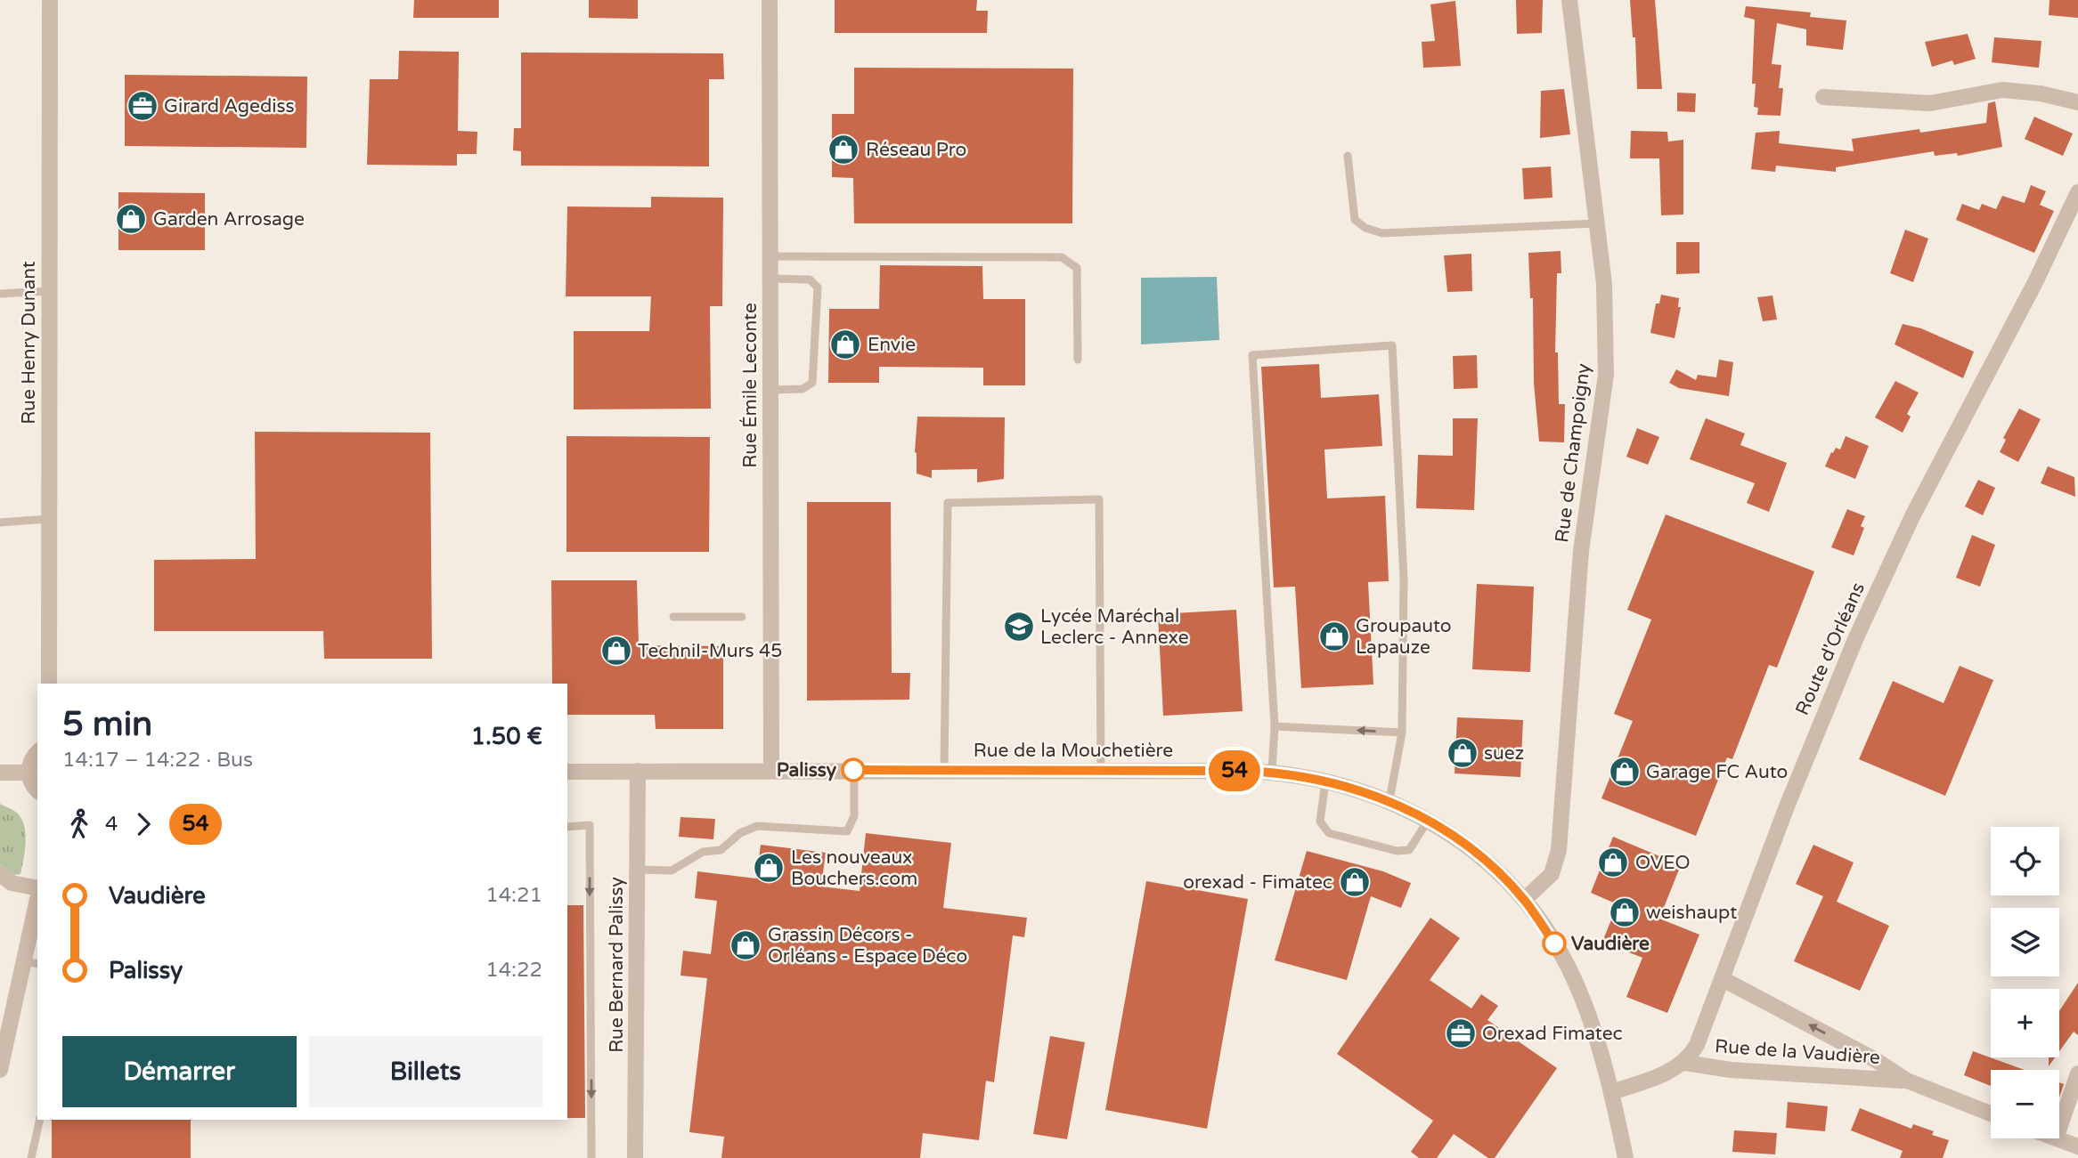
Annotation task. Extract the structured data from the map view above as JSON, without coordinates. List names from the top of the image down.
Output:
{
  "streets": {
    "street": [
      "Rue Henry Dunant",
      "Rue Émile Leconte",
      "Rue de Champoigny",
      "Route d'Orléans",
      "Rue de la Mouchetière",
      "Rue Bernard Palissy",
      "Rue de la Vaudière"
    ]
  },
  "crossings": [
    ["Rue Émile Leconte", "Rue de la Mouchetière"],
    ["Rue de Champoigny", "Rue de la Mouchetière"],
    ["Route d'Orléans", "Rue de la Vaudière"],
    ["Rue de la Mouchetière", "Rue Bernard Palissy"]
  ],
  "places": {
    "office": ["Girard Agediss", "Orexad Fimatec"],
    "shop": [
      "Réseau Pro",
      "Garden Arrosage",
      "Envie",
      "Groupauto Lapauze",
      "TechniI-Murs 45",
      "suez",
      "Garage FC Auto",
      "OVEO",
      "Les nouveaux Bouchers.com",
      "orexad - Fimatec",
      "weishaupt",
      "Grassin Décors - Orléans - Espace Déco"
    ],
    "school or university": ["Lycée Maréchal Leclerc - Annexe"],
    "other": ["Palissy", "Vaudière"]
  },
  "lines": ["bus line 54"],
  "page": {
    "on_map": "54",
    "heading": ["5 min", "14:17 – 14:22 · Bus", "1.50 €"],
    "legs": ["4", "54"],
    "map_buttons": ["+", "−"],
    "list": [
      {
        "name": "Vaudière",
        "value": "14:21"
      },
      {
        "name": "Palissy",
        "value": "14:22"
      }
    ],
    "buttons": ["Démarrer", "Billets"]
  }
}
